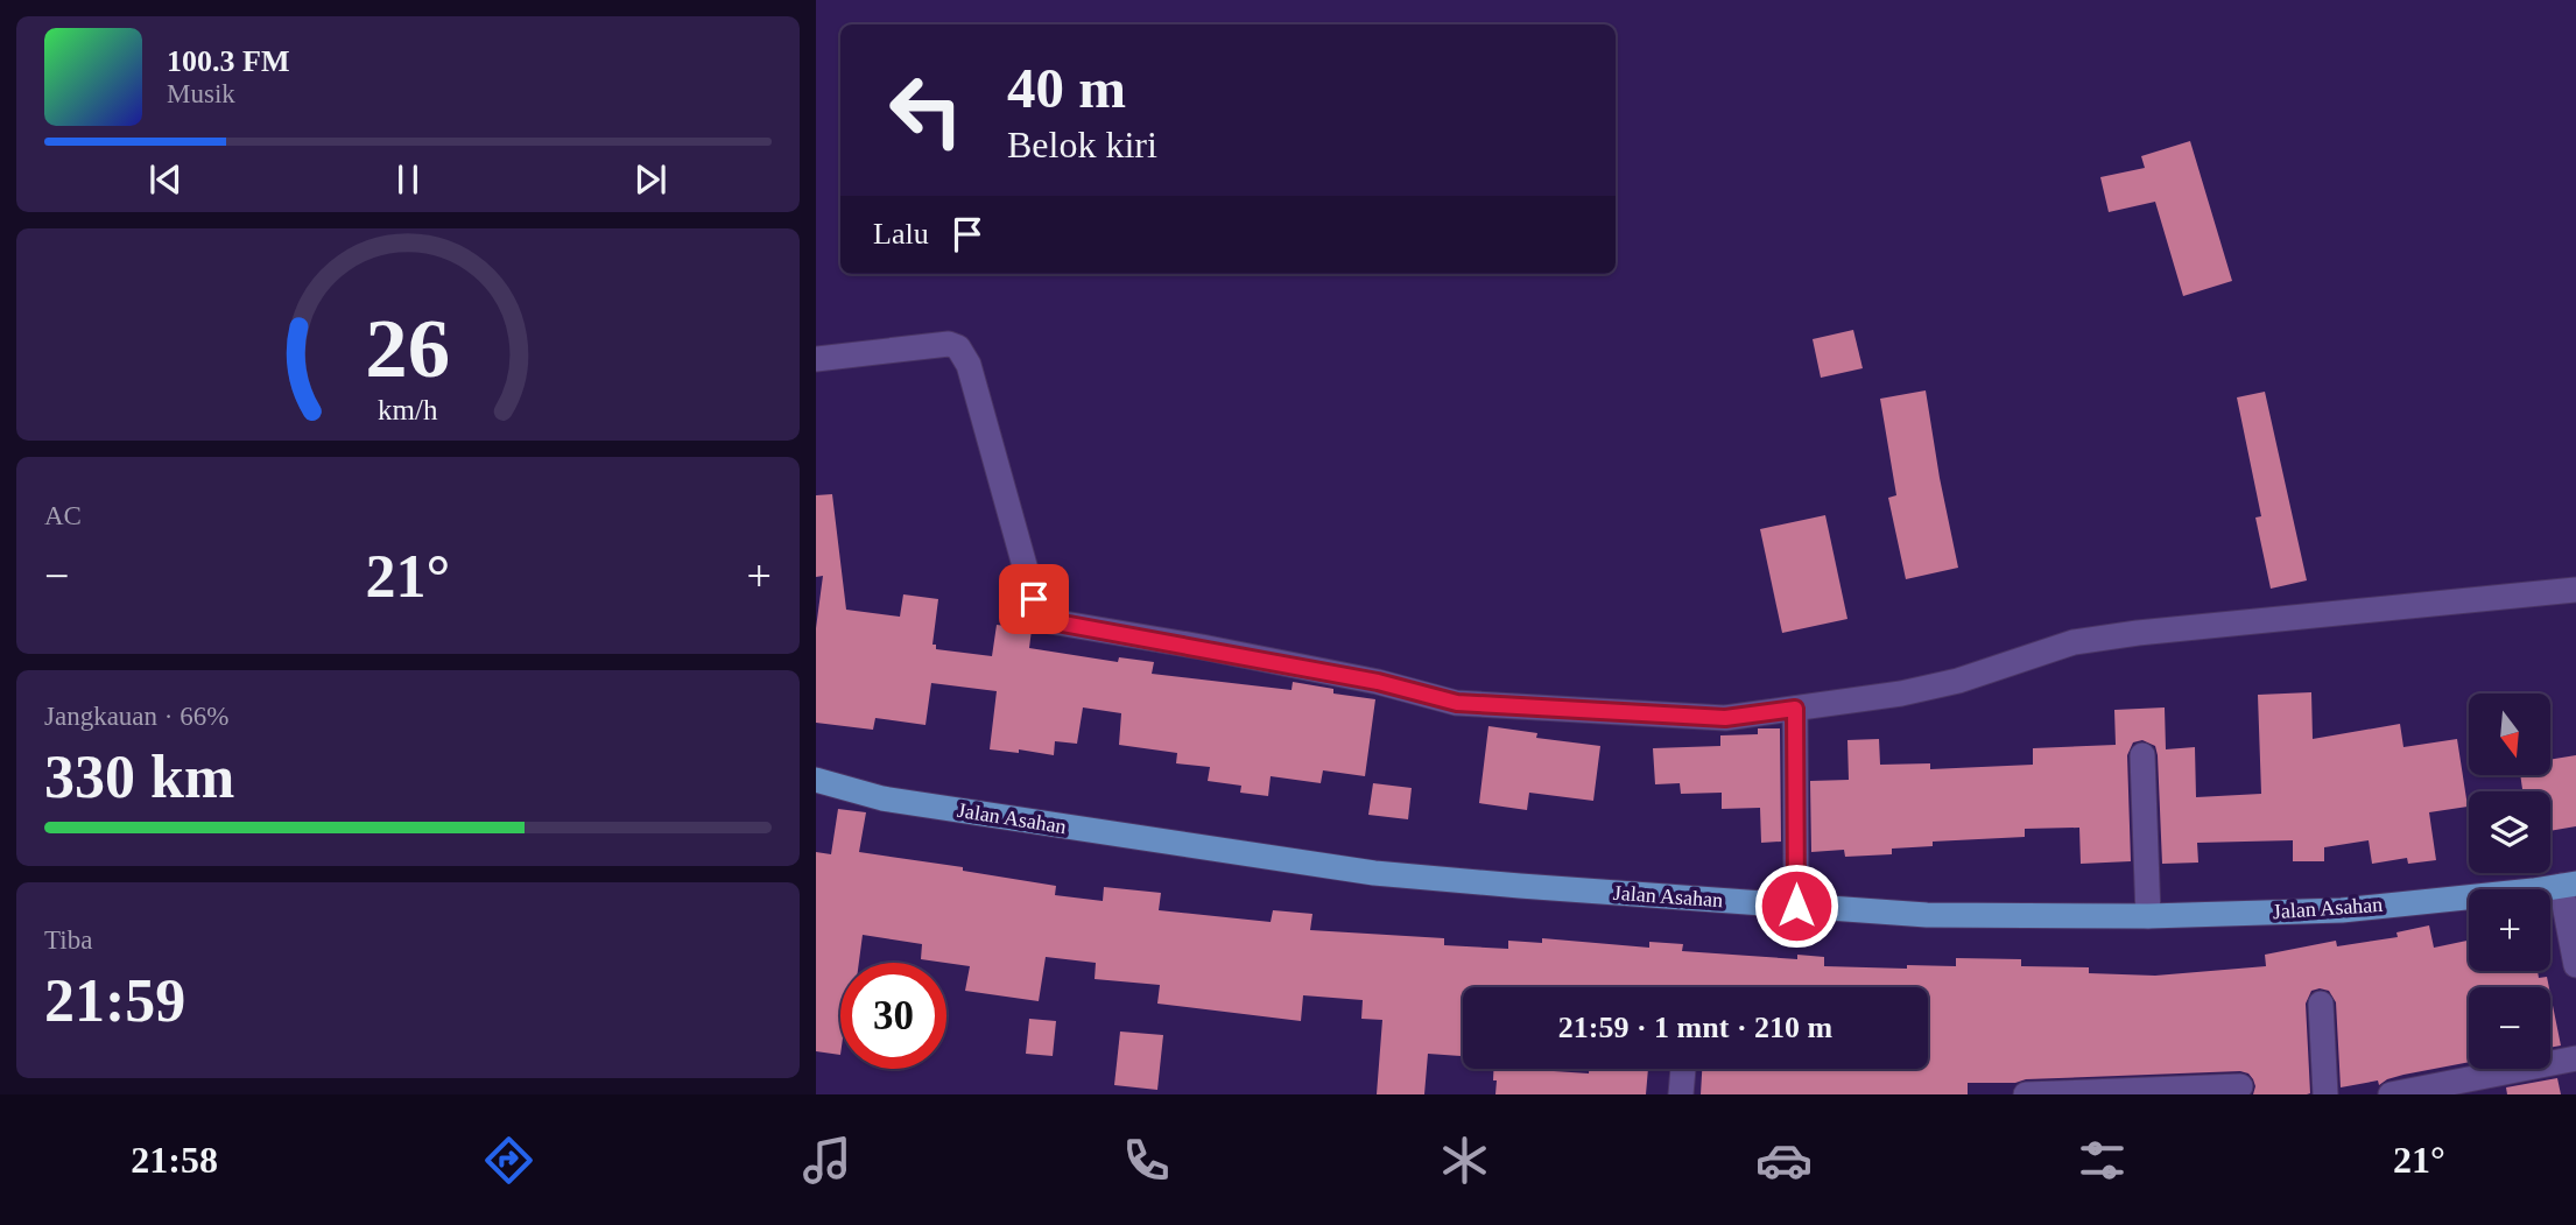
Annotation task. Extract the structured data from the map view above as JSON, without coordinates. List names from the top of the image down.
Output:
{
  "streets": {
    "main road": ["Jalan Asahan"]
  },
  "north": "bottom",
  "page": {
    "turn": ["40 m", "Belok kiri"],
    "song": ["100.3 FM", "Musik"],
    "then": "Lalu",
    "tile": [
      "AC",
      ["Jangkauan · 66%", "330 km"],
      ["Tiba", "21:59"]
    ],
    "heat": ["−", "21°", "+"],
    "map_buttons": ["+", "−"],
    "limit": "30",
    "trip": "21:59 · 1 mnt · 210 m",
    "tabs": ["21:58", "21°"],
    "gauge": ["26", "km/h"]
  }
}
